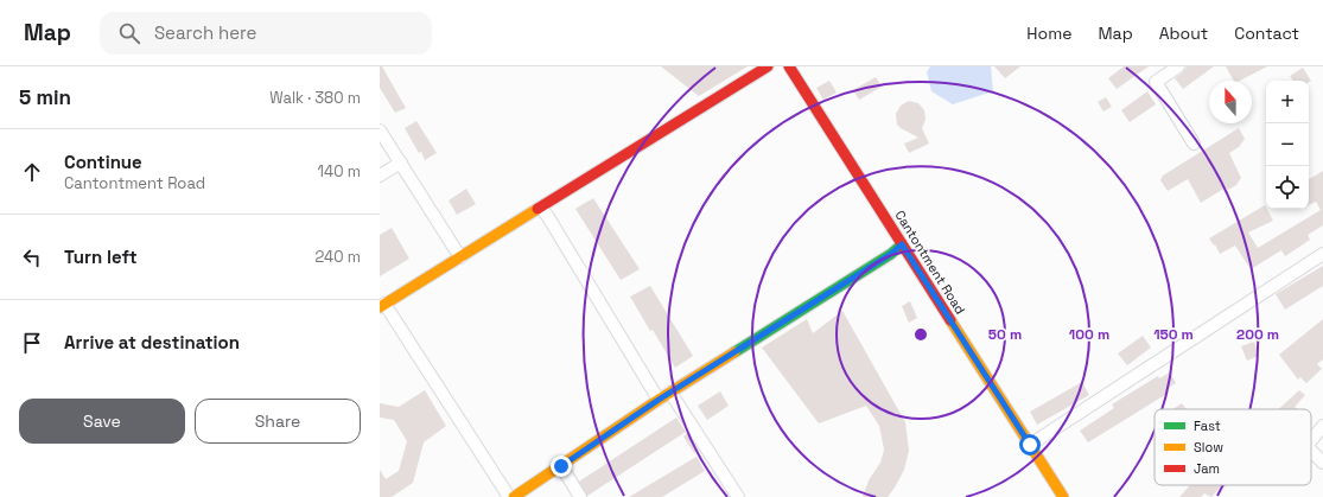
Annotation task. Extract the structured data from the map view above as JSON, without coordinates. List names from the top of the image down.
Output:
{
  "streets": {
    "street": ["Cantontment Road"]
  },
  "legend": ["Fast", "Slow", "Jam"],
  "north": "top",
  "page": {
    "header": "Map",
    "search": "Search here",
    "nav": [
      "Home",
      "Map",
      "About",
      "Contact"
    ],
    "heading": ["5 min", "Walk · 380 m"],
    "map_buttons": ["+", "−"],
    "list": [
      ["Continue", "Cantontment Road", "140 m"],
      ["Turn left", "240 m"],
      "Arrive at destination"
    ],
    "buttons": ["Save", "Share"]
  },
  "rings": [
    "50 m",
    "100 m",
    "150 m",
    "200 m"
  ]
}
